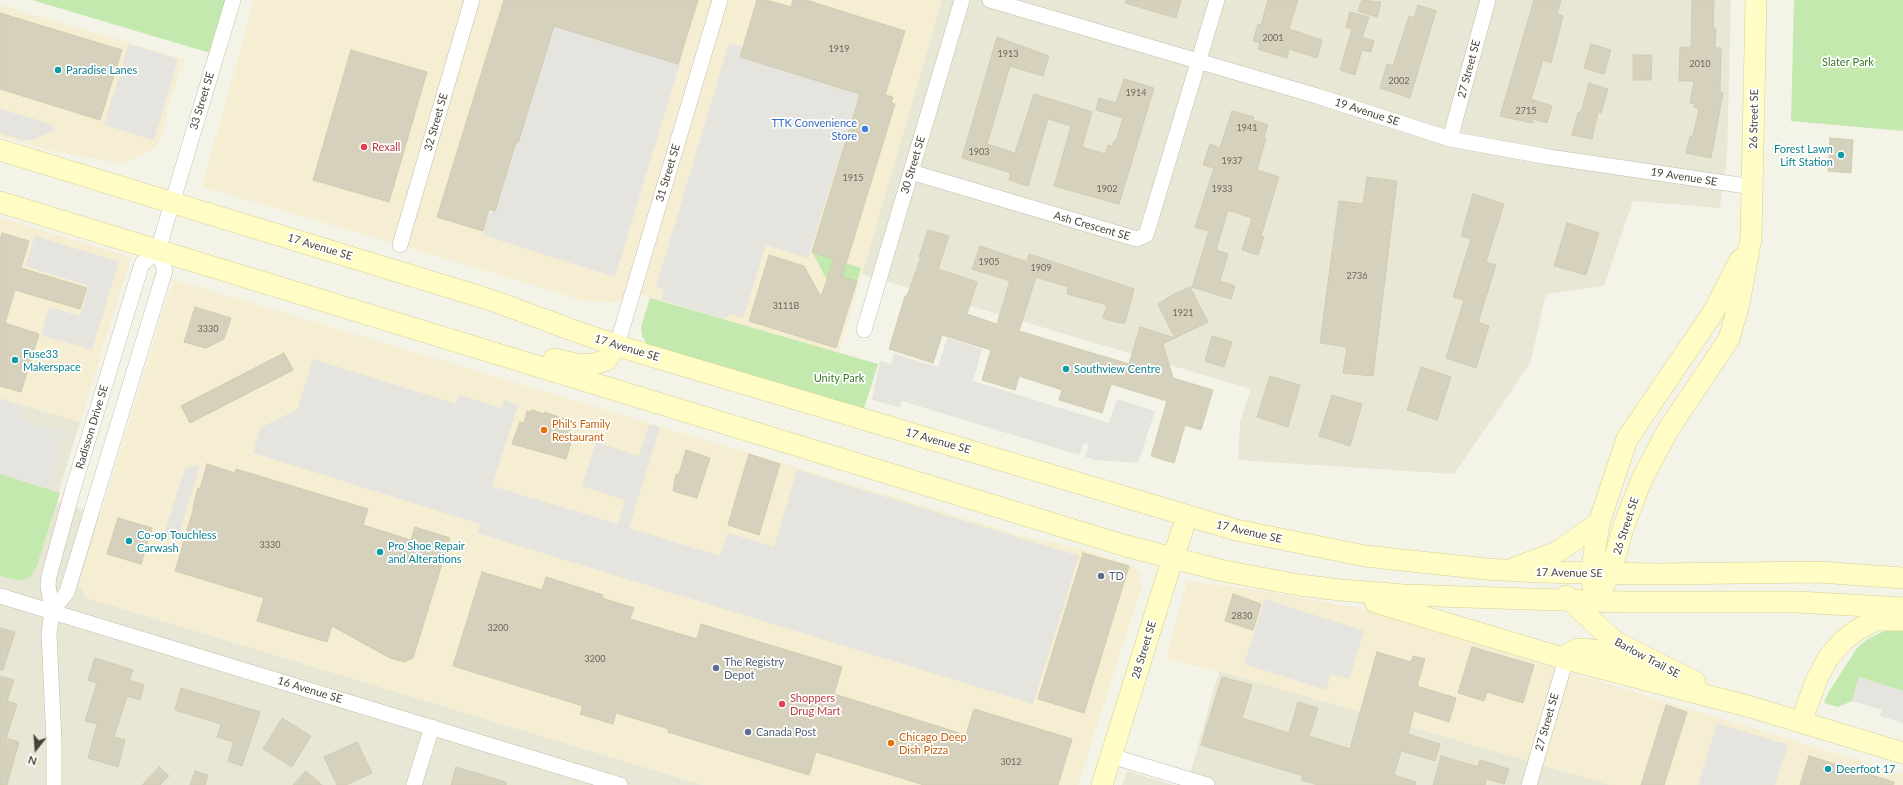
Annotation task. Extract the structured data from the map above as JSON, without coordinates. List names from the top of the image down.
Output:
{
  "streets": {
    "main road": [
      "26 Street SE",
      "17 Avenue SE",
      "28 Street SE",
      "Barlow Trail SE"
    ],
    "street": [
      "27 Street SE",
      "33 Street SE",
      "19 Avenue SE",
      "32 Street SE",
      "30 Street SE",
      "31 Street SE",
      "Ash Crescent SE",
      "Radisson Drive SE",
      "16 Avenue SE"
    ]
  },
  "crossings": [
    ["27 Street SE", "19 Avenue SE"],
    ["27 Street SE", "Barlow Trail SE"],
    ["33 Street SE", "17 Avenue SE"],
    ["19 Avenue SE", "26 Street SE"],
    ["19 Avenue SE", "Ash Crescent SE"],
    ["26 Street SE", "17 Avenue SE"],
    ["30 Street SE", "Ash Crescent SE"],
    ["31 Street SE", "17 Avenue SE"],
    ["17 Avenue SE", "28 Street SE"],
    ["17 Avenue SE", "Barlow Trail SE"],
    ["Radisson Drive SE", "16 Avenue SE"]
  ],
  "parks": ["Slater Park", "Unity Park"],
  "places": [
    "Paradise Lanes",
    "TTK Convenience Store",
    "Rexall",
    "Forest Lawn Lift Station",
    "Fuse33 Makerspace",
    "Southview Centre",
    "Phil's Family Restaurant",
    "Co-op Touchless Carwash",
    "Pro Shoe Repair and Alterations",
    "TD",
    "The Registry Depot",
    "Shoppers Drug Mart",
    "Canada Post",
    "Chicago Deep Dish Pizza",
    "Deerfoot 17"
  ],
  "house_numbers": [
    "2001",
    "1919",
    "1913",
    "2010",
    "2002",
    "1914",
    "2715",
    "1941",
    "1903",
    "1937",
    "1915",
    "1902",
    "1933",
    "1905",
    "1909",
    "2736",
    "3111B",
    "1921",
    "3330",
    "3330",
    "2830",
    "3200",
    "3200",
    "3012"
  ],
  "north": "bottom"
}
